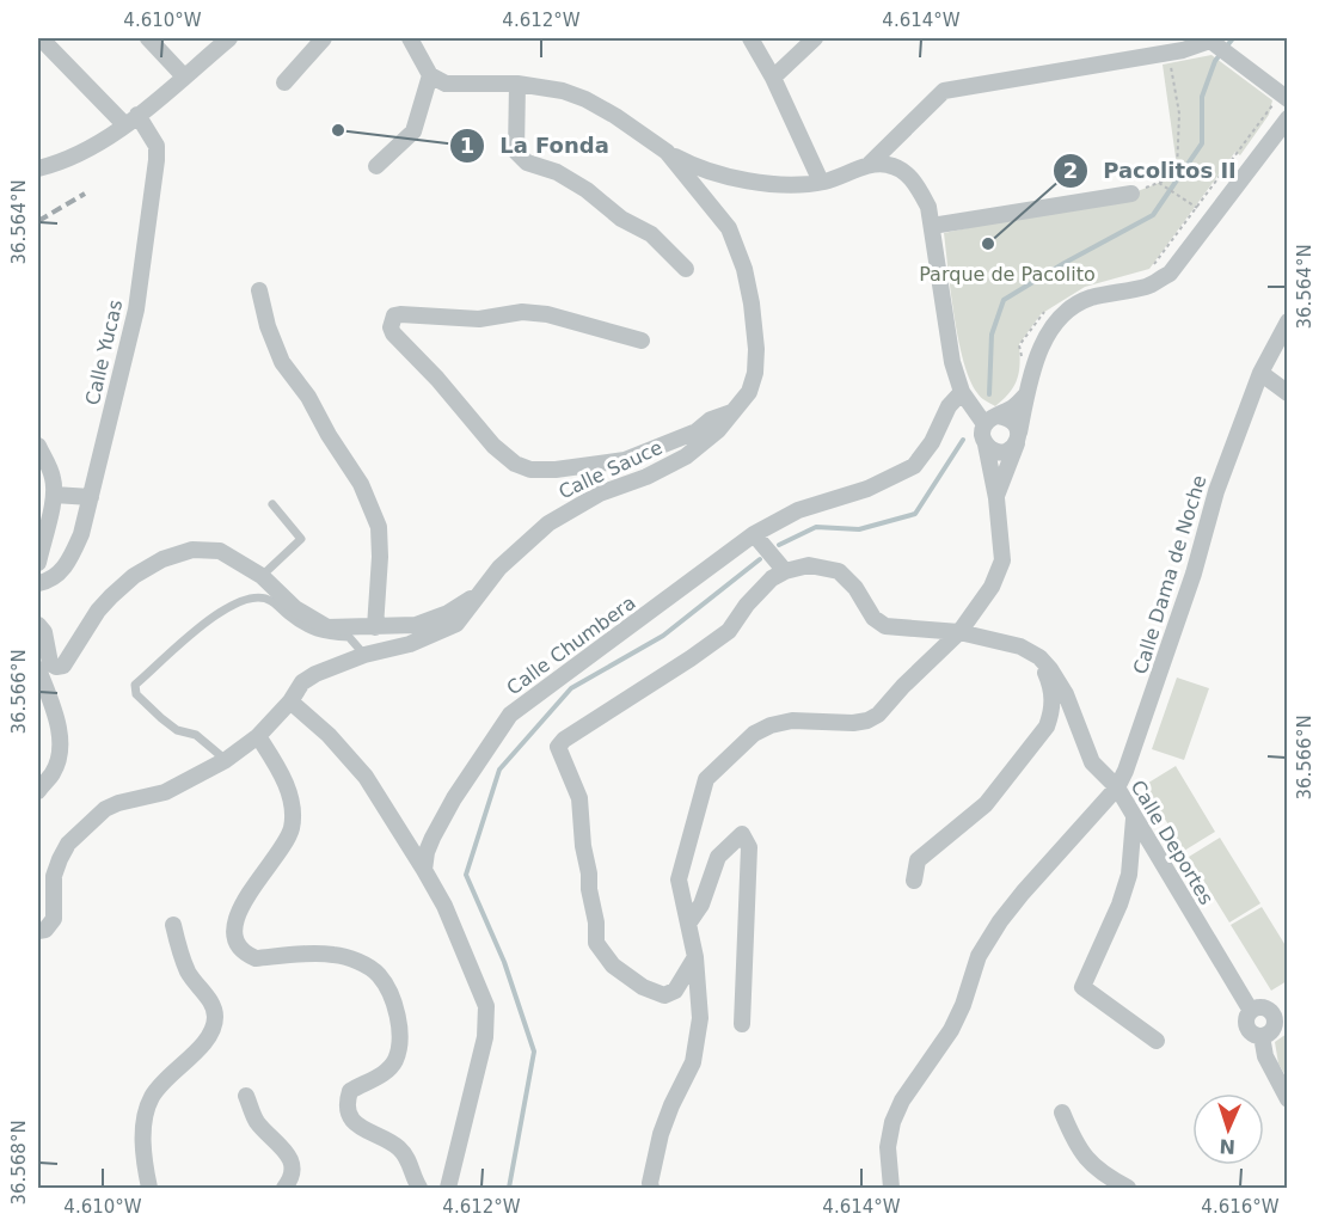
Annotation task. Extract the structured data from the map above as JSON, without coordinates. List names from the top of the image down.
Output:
{
  "streets": {
    "street": [
      "Calle Yucas",
      "Calle Sauce",
      "Calle Dama de Noche",
      "Calle Chumbera",
      "Calle Deportes"
    ]
  },
  "crossings": [
    ["Calle Dama de Noche", "Calle Deportes"]
  ],
  "parks": ["Parque de Pacolito"],
  "places": ["La Fonda", "Pacolitos II"],
  "north": "bottom",
  "coordinates": [
    "4.610°W",
    "4.612°W",
    "4.614°W",
    "36.564°N",
    "36.566°N",
    "36.568°N",
    "4.616°W"
  ]
}
